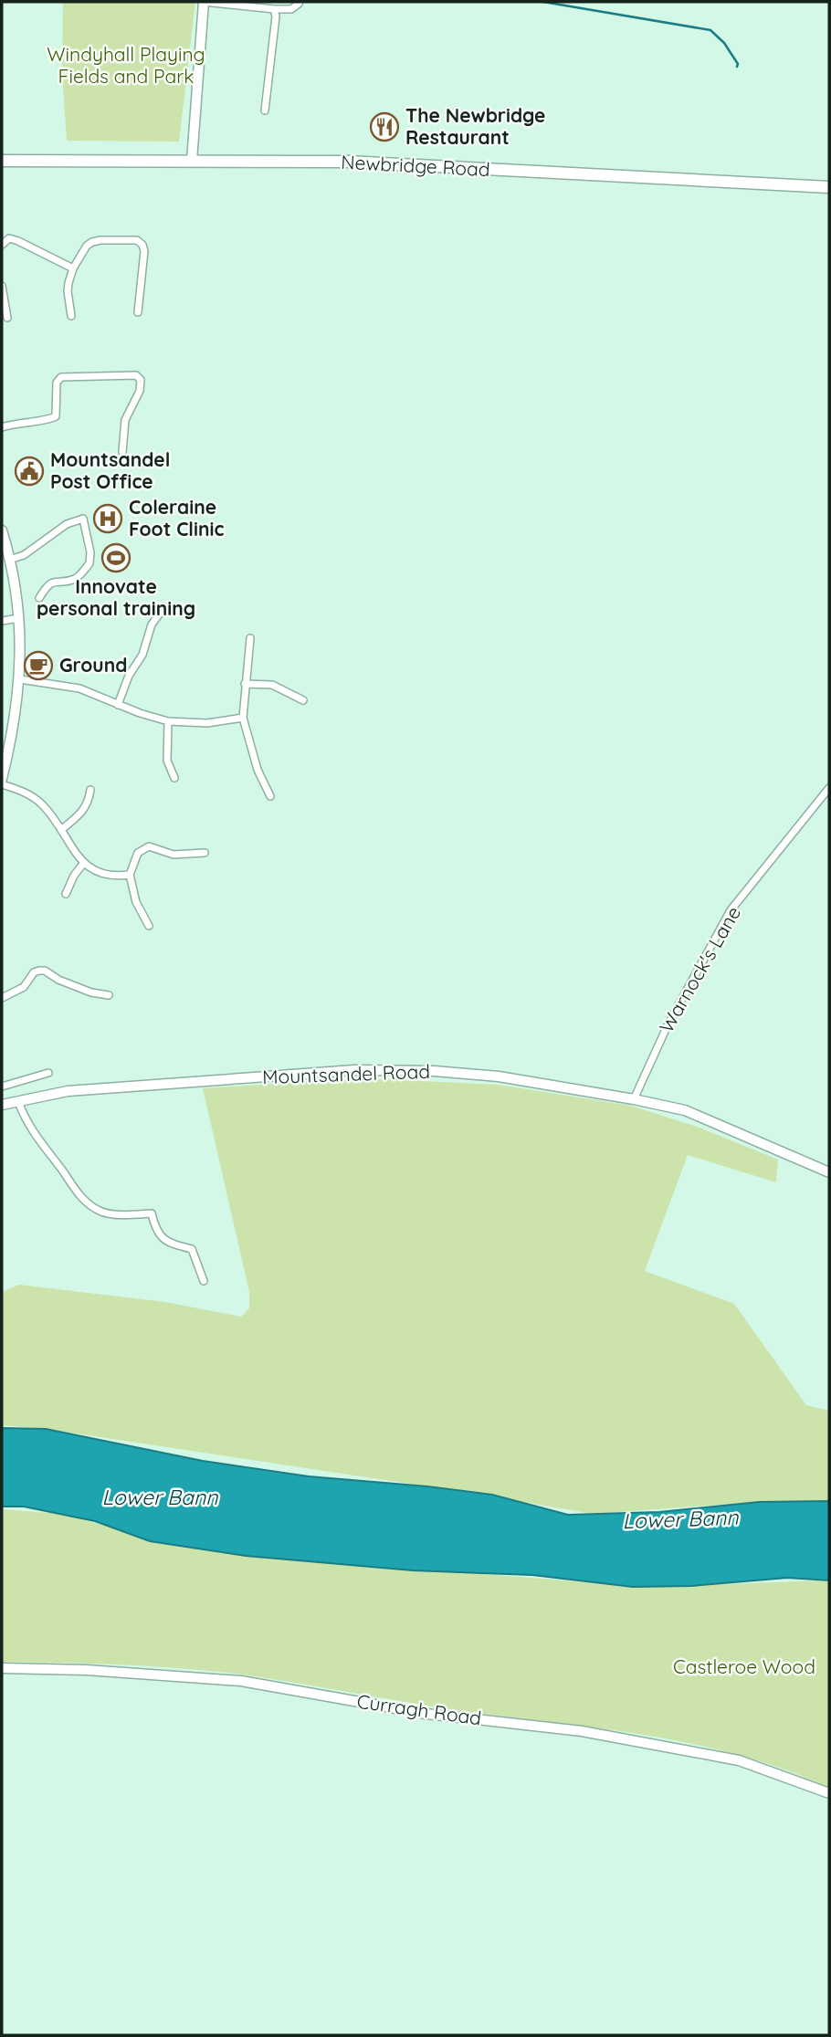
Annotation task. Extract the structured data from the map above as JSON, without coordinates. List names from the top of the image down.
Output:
{
  "streets": {
    "highway": ["Newbridge Road"],
    "street": ["Warnock's Lane", "Mountsandel Road", "Curragh Road"]
  },
  "crossings": [
    ["Warnock's Lane", "Mountsandel Road"]
  ],
  "water": ["Lower Bann"],
  "parks": ["Windyhall Playing Fields and Park", "Castleroe Wood"],
  "places": {
    "restaurant": ["The Newbridge Restaurant"],
    "public building": ["Mountsandel Post Office"],
    "hospital": ["Coleraine Foot Clinic"],
    "sports": ["Innovate personal training"],
    "cafe": ["Ground"]
  }
}
